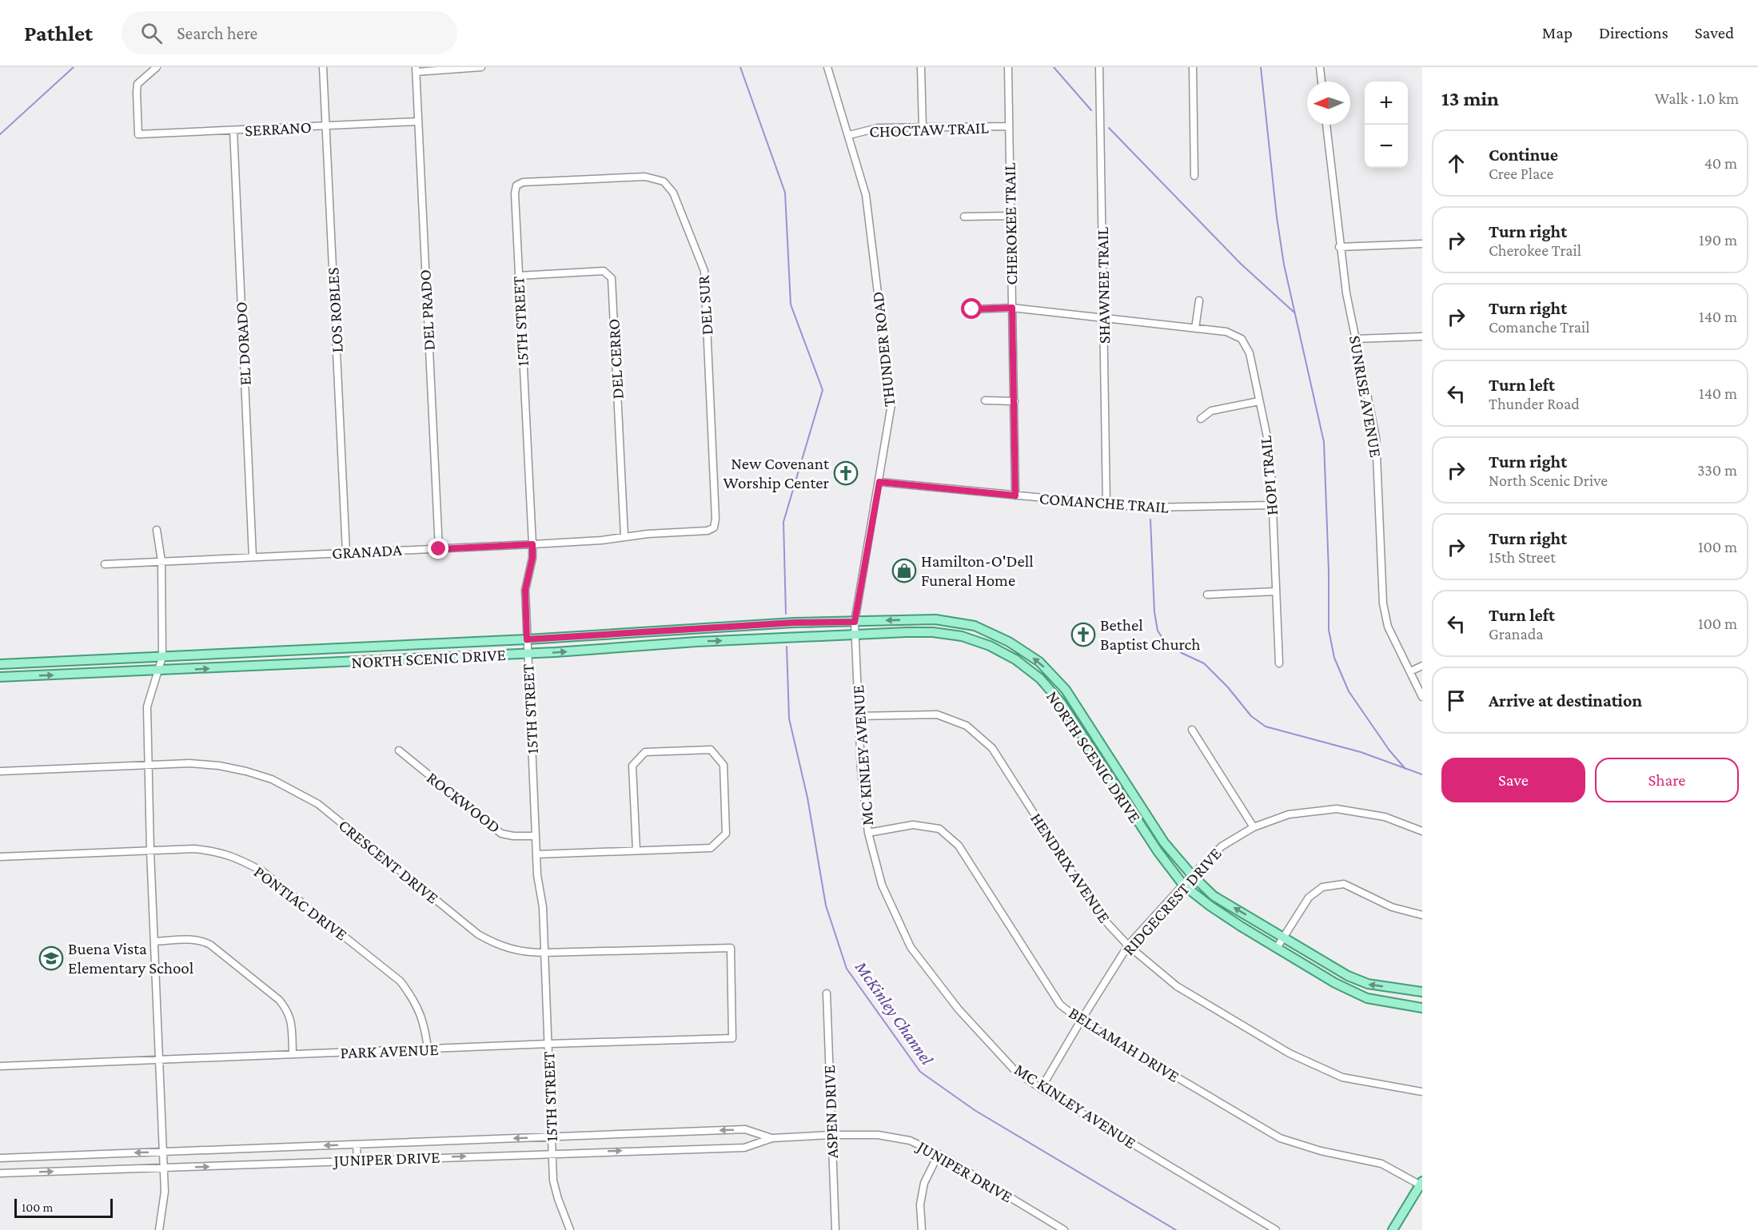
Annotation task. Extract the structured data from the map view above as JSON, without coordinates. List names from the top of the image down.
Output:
{
  "streets": {
    "main road": ["NORTH SCENIC DRIVE"],
    "street": [
      "SERRANO",
      "CHOCTAW TRAIL",
      "CHEROKEE TRAIL",
      "SHAWNEE TRAIL",
      "DEL SUR",
      "LOS ROBLES",
      "DEL PRADO",
      "15TH STREET",
      "EL DORADO",
      "THUNDER ROAD",
      "DEL CERRO",
      "SUNRISE AVENUE",
      "HOPI TRAIL",
      "COMANCHE TRAIL",
      "GRANADA",
      "MC KINLEY AVENUE",
      "ROCKWOOD",
      "CRESCENT DRIVE",
      "HENDRIX AVENUE",
      "RIDGECREST DRIVE",
      "PONTIAC DRIVE",
      "BELLAMAH DRIVE",
      "PARK AVENUE",
      "ASPEN DRIVE",
      "JUNIPER DRIVE"
    ]
  },
  "crossings": [
    ["SERRANO", "LOS ROBLES"],
    ["SERRANO", "DEL PRADO"],
    ["SERRANO", "EL DORADO"],
    ["CHOCTAW TRAIL", "CHEROKEE TRAIL"],
    ["CHOCTAW TRAIL", "THUNDER ROAD"],
    ["CHEROKEE TRAIL", "HOPI TRAIL"],
    ["CHEROKEE TRAIL", "COMANCHE TRAIL"],
    ["SHAWNEE TRAIL", "HOPI TRAIL"],
    ["SHAWNEE TRAIL", "COMANCHE TRAIL"],
    ["DEL SUR", "15TH STREET"],
    ["DEL SUR", "GRANADA"],
    ["LOS ROBLES", "GRANADA"],
    ["DEL PRADO", "GRANADA"],
    ["15TH STREET", "DEL CERRO"],
    ["15TH STREET", "GRANADA"],
    ["15TH STREET", "NORTH SCENIC DRIVE"],
    ["15TH STREET", "ROCKWOOD"],
    ["15TH STREET", "CRESCENT DRIVE"],
    ["15TH STREET", "PARK AVENUE"],
    ["15TH STREET", "JUNIPER DRIVE"],
    ["EL DORADO", "GRANADA"],
    ["THUNDER ROAD", "COMANCHE TRAIL"],
    ["THUNDER ROAD", "NORTH SCENIC DRIVE"],
    ["THUNDER ROAD", "MC KINLEY AVENUE"],
    ["DEL CERRO", "GRANADA"],
    ["HOPI TRAIL", "COMANCHE TRAIL"],
    ["NORTH SCENIC DRIVE", "MC KINLEY AVENUE"],
    ["NORTH SCENIC DRIVE", "RIDGECREST DRIVE"],
    ["MC KINLEY AVENUE", "HENDRIX AVENUE"],
    ["MC KINLEY AVENUE", "RIDGECREST DRIVE"],
    ["MC KINLEY AVENUE", "BELLAMAH DRIVE"],
    ["CRESCENT DRIVE", "PARK AVENUE"],
    ["HENDRIX AVENUE", "RIDGECREST DRIVE"],
    ["RIDGECREST DRIVE", "BELLAMAH DRIVE"],
    ["PONTIAC DRIVE", "PARK AVENUE"],
    ["ASPEN DRIVE", "JUNIPER DRIVE"]
  ],
  "water": ["McKinley Channel"],
  "places": {
    "church": ["New Covenant Worship Center", "Bethel Baptist Church"],
    "shop": ["Hamilton-O'Dell Funeral Home"],
    "school or university": ["Buena Vista Elementary School"]
  },
  "scale_bar": "100 m",
  "north": "left",
  "page": {
    "header": "Pathlet",
    "search": "Search here",
    "nav": ["Map", "Directions", "Saved"],
    "heading": ["13 min", "Walk · 1.0 km"],
    "map_buttons": ["+", "−"],
    "list": [
      ["Continue", "Cree Place", "40 m"],
      ["Turn right", "Cherokee Trail", "190 m"],
      ["Turn right", "Comanche Trail", "140 m"],
      ["Turn left", "Thunder Road", "140 m"],
      ["Turn right", "North Scenic Drive", "330 m"],
      ["Turn right", "15th Street", "100 m"],
      ["Turn left", "Granada", "100 m"],
      "Arrive at destination"
    ],
    "buttons": ["Save", "Share"],
    "scale": "100 m"
  }
}
